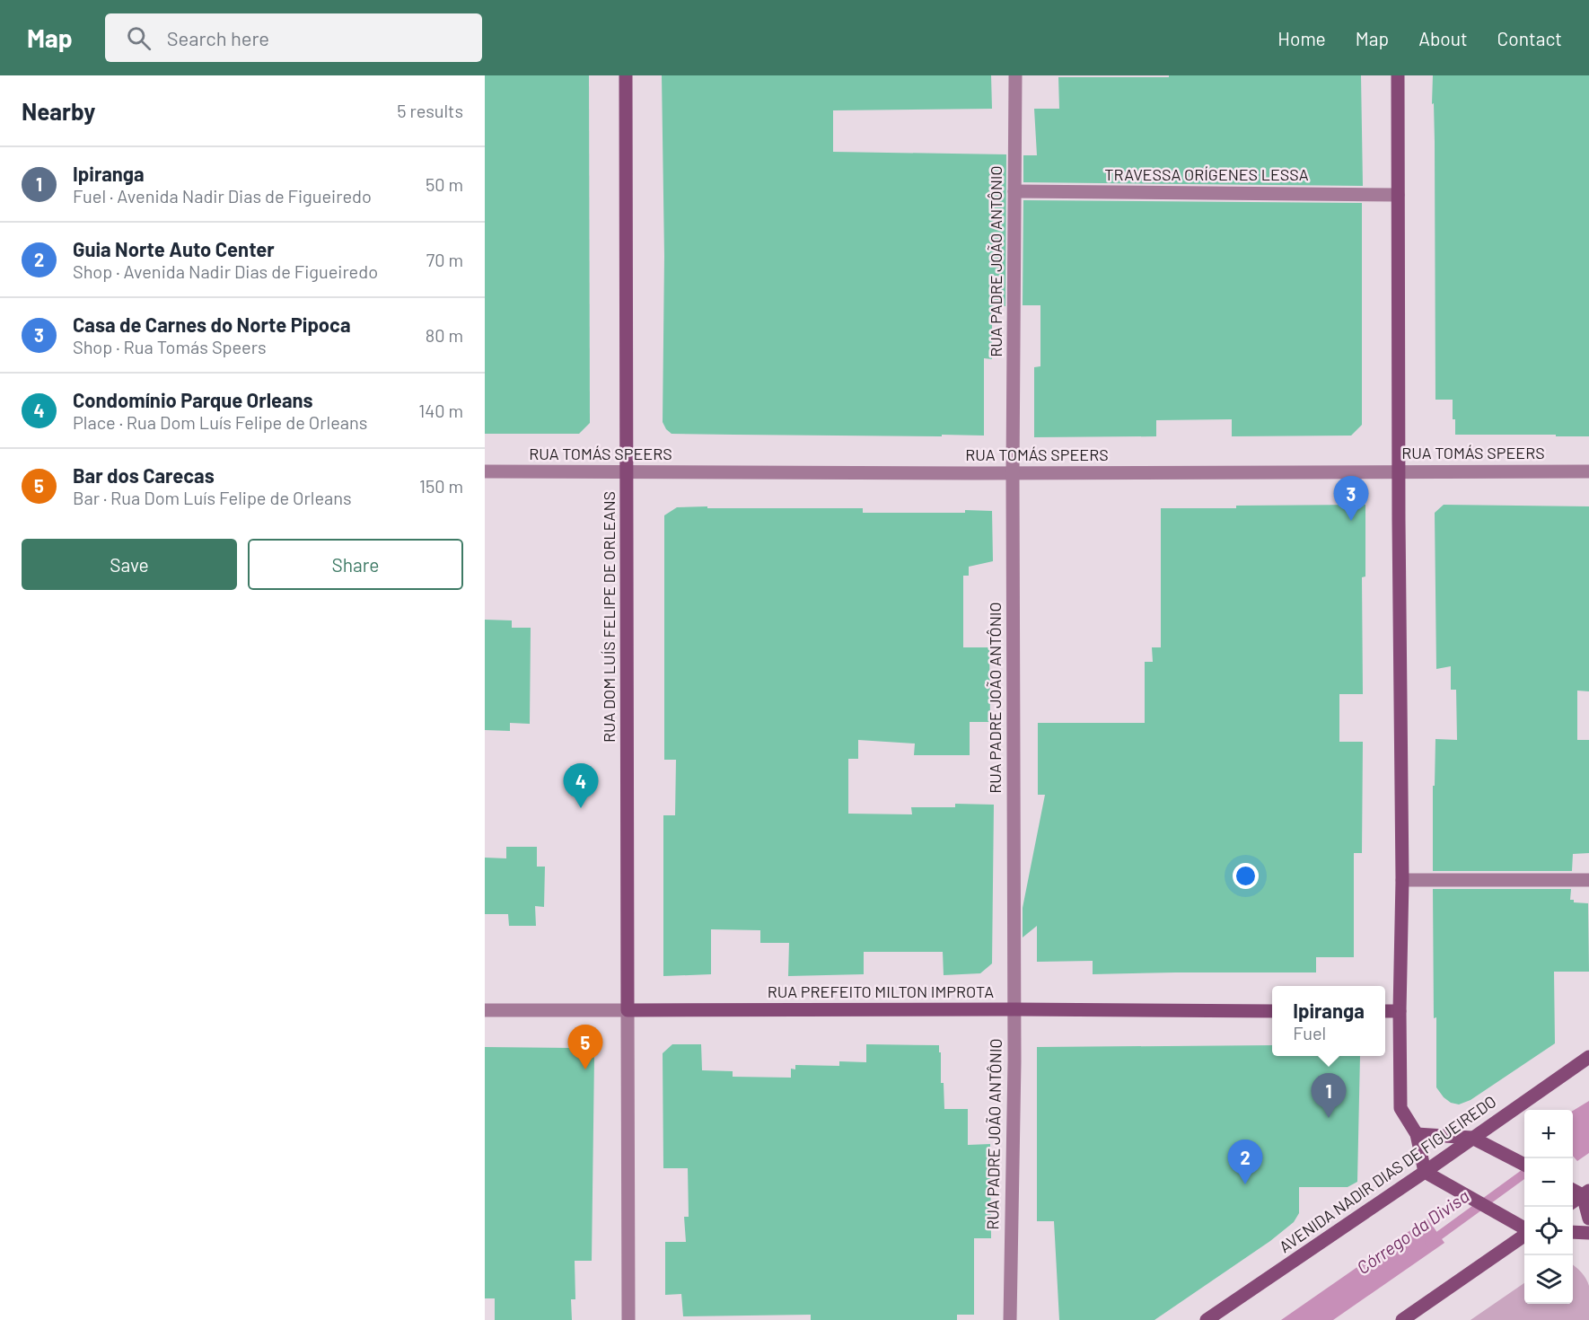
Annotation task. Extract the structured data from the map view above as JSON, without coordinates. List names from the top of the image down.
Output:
{
  "streets": {
    "street": [
      "TRAVESSA ORÍGENES LESSA",
      "RUA PADRE JOÃO ANTÔNIO",
      "RUA TOMÁS SPEERS",
      "RUA DOM LUÍS FELIPE DE ORLEANS",
      "RUA PREFEITO MILTON IMPROTA",
      "AVENIDA NADIR DIAS DE FIGUEIREDO"
    ]
  },
  "crossings": [
    ["TRAVESSA ORÍGENES LESSA", "RUA PADRE JOÃO ANTÔNIO"],
    ["RUA PADRE JOÃO ANTÔNIO", "RUA TOMÁS SPEERS"],
    ["RUA PADRE JOÃO ANTÔNIO", "RUA PREFEITO MILTON IMPROTA"],
    ["RUA TOMÁS SPEERS", "RUA DOM LUÍS FELIPE DE ORLEANS"],
    ["RUA DOM LUÍS FELIPE DE ORLEANS", "RUA PREFEITO MILTON IMPROTA"]
  ],
  "water": ["Córrego da Divisa"],
  "page": {
    "header": "Map",
    "search": "Search here",
    "nav": [
      "Home",
      "Map",
      "About",
      "Contact"
    ],
    "heading": ["Nearby", "5 results"],
    "list": [
      {
        "mark": "1",
        "name": "Ipiranga",
        "note": "Fuel · Avenida Nadir Dias de Figueiredo",
        "value": "50 m"
      },
      {
        "mark": "2",
        "name": "Guia Norte Auto Center",
        "note": "Shop · Avenida Nadir Dias de Figueiredo",
        "value": "70 m"
      },
      {
        "mark": "3",
        "name": "Casa de Carnes do Norte Pipoca",
        "note": "Shop · Rua Tomás Speers",
        "value": "80 m"
      },
      {
        "mark": "4",
        "name": "Condomínio Parque Orleans",
        "note": "Place · Rua Dom Luís Felipe de Orleans",
        "value": "140 m"
      },
      {
        "mark": "5",
        "name": "Bar dos Carecas",
        "note": "Bar · Rua Dom Luís Felipe de Orleans",
        "value": "150 m"
      }
    ],
    "pins": [
      "3",
      "4",
      "5",
      "1",
      "2"
    ],
    "buttons": ["Save", "Share"],
    "popup": ["Ipiranga", "Fuel"],
    "map_buttons": ["+", "−"]
  }
}
